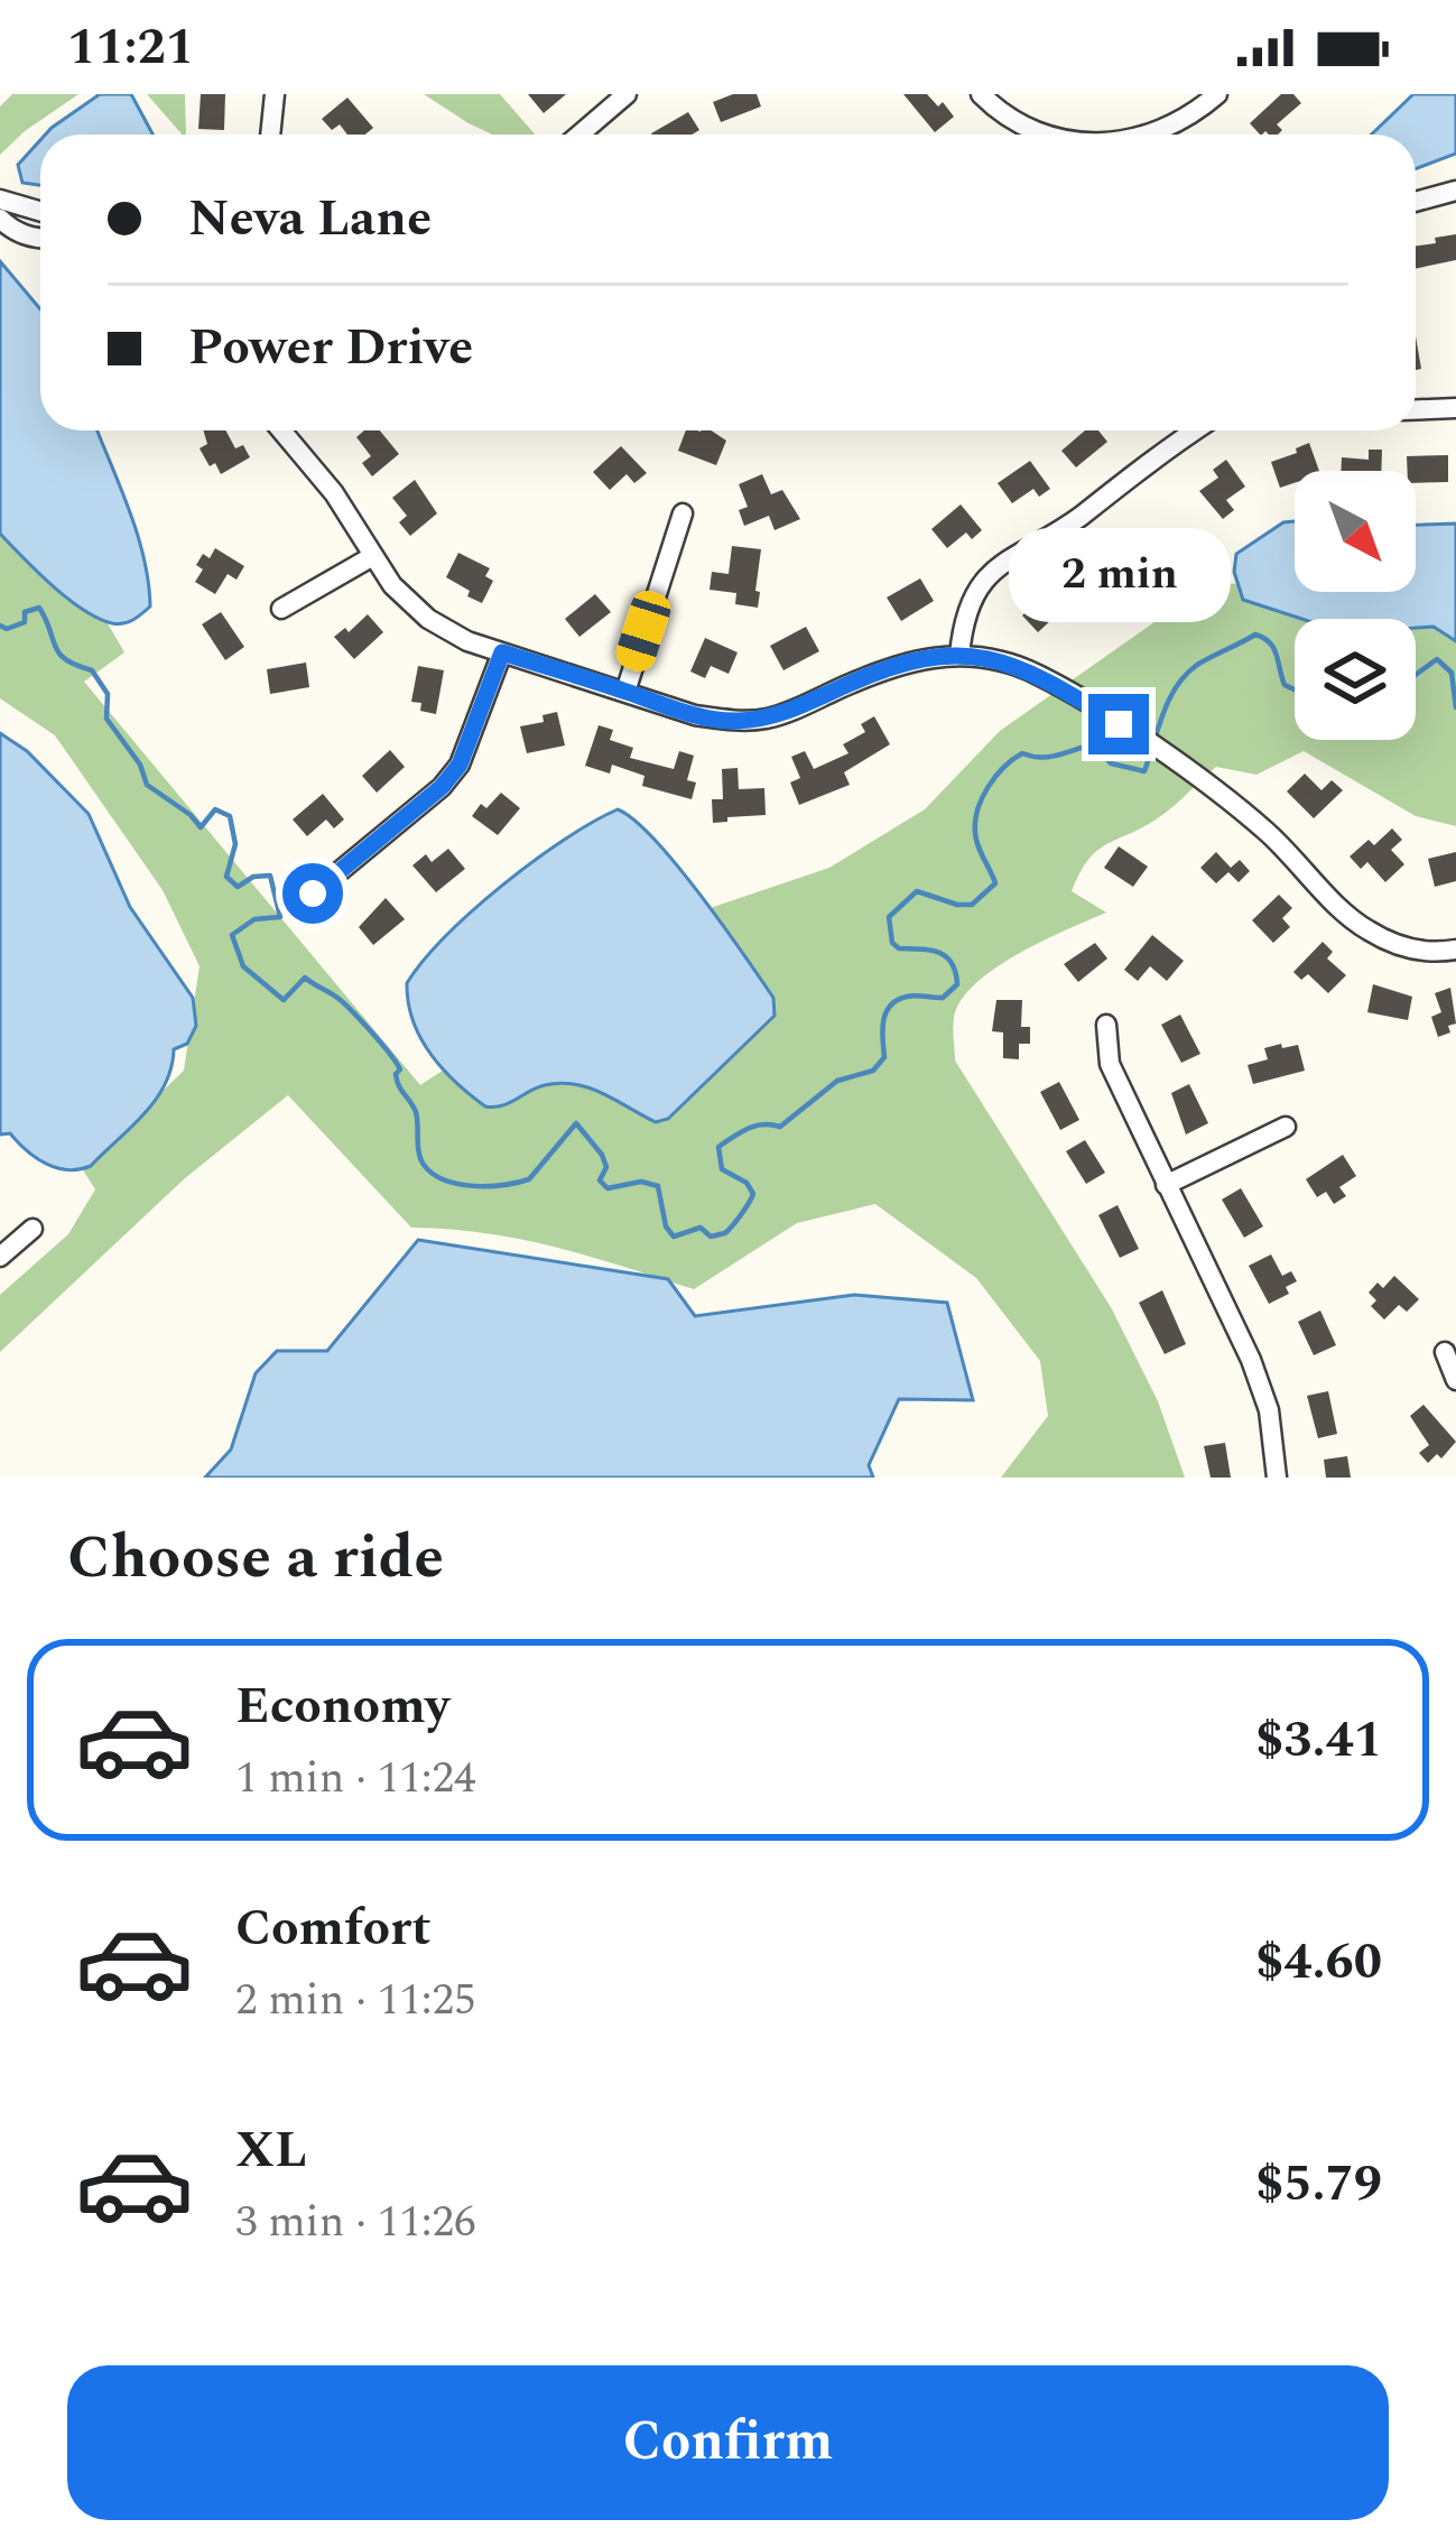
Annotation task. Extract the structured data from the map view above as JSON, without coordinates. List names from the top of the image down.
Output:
{
  "north": "bottom right",
  "page": {
    "status": "11:21",
    "banner": ["Neva Lane", "Power Drive"],
    "bubble": "2 min",
    "heading": "Choose a ride",
    "list": [
      {
        "name": "Economy",
        "note": "1 min · 11:24",
        "value": "$3.41"
      },
      {
        "name": "Comfort",
        "note": "2 min · 11:25",
        "value": "$4.60"
      },
      {
        "name": "XL",
        "note": "3 min · 11:26",
        "value": "$5.79"
      }
    ],
    "buttons": "Confirm"
  }
}
